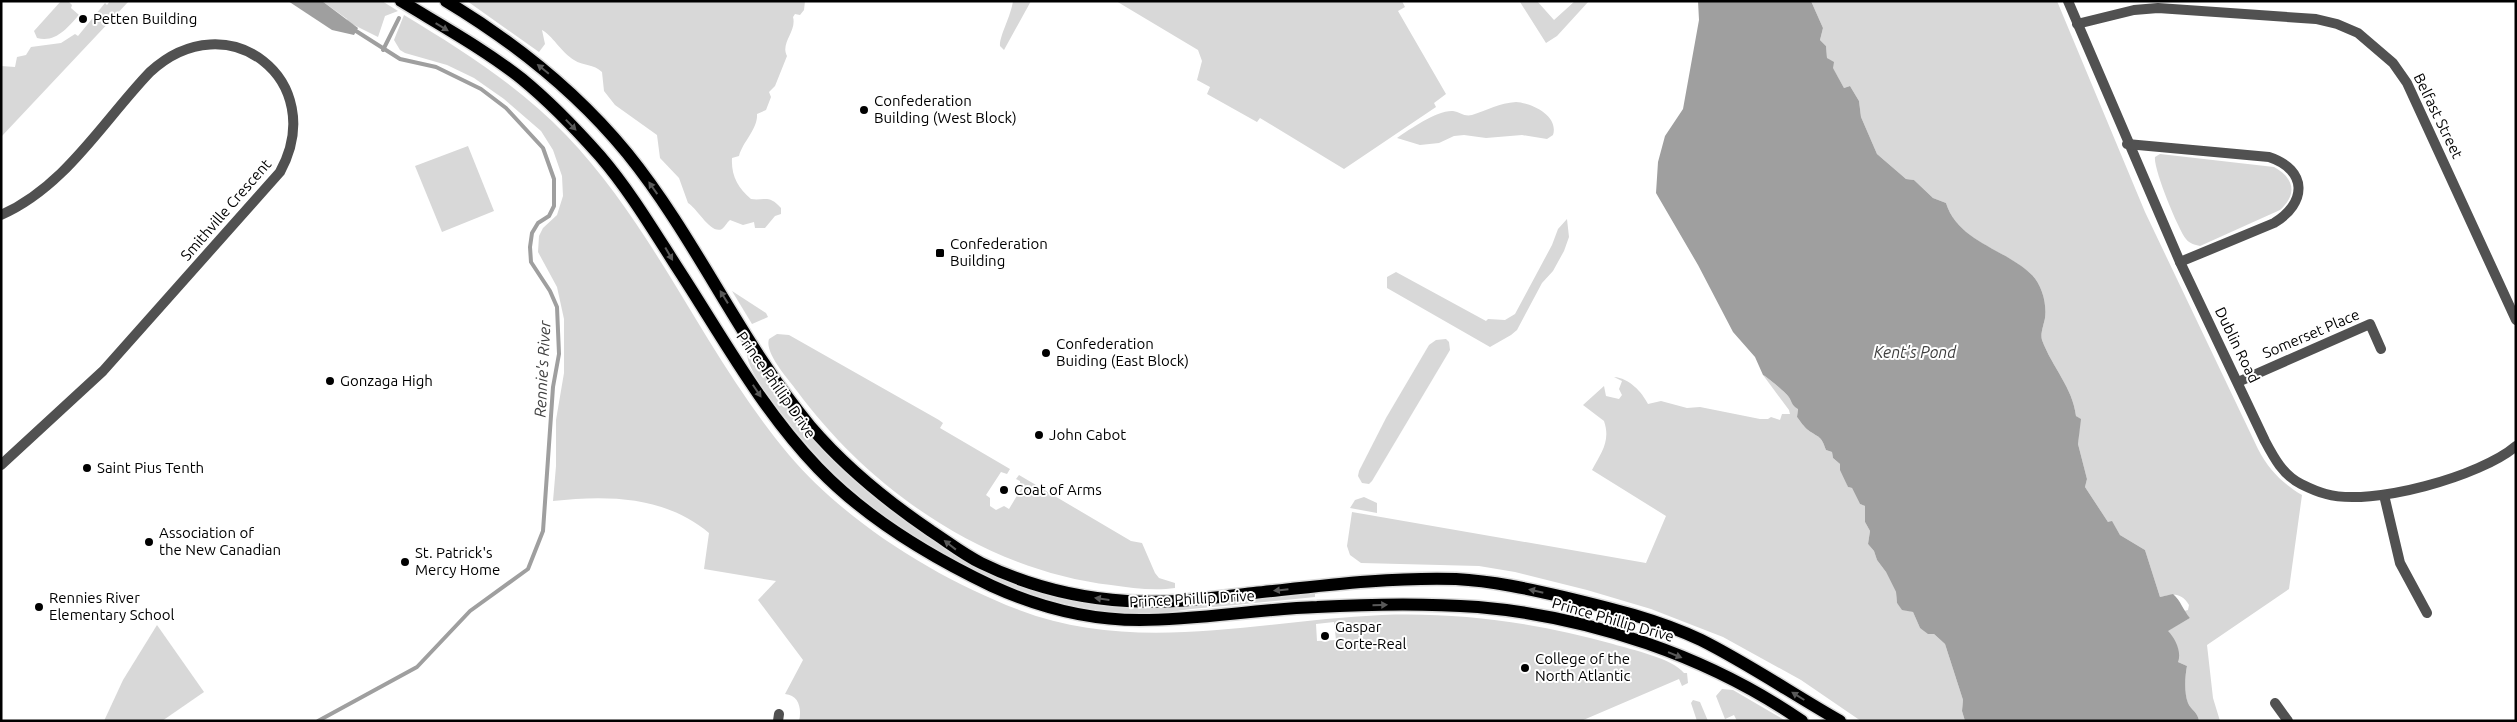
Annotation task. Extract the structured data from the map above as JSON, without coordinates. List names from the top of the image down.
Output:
{
  "streets": {
    "main road": ["Prince Phillip Drive"],
    "street": [
      "Belfast Street",
      "Smithville Crescent",
      "Somerset Place",
      "Dublin Road"
    ]
  },
  "crossings": [
    ["Belfast Street", "Dublin Road"],
    ["Somerset Place", "Dublin Road"]
  ],
  "water": ["Kent's Pond", "Rennie's River"],
  "places": {
    "other": [
      "Petten Building",
      "Confederation Building (West Block)",
      "Confederation Buiding (East Block)",
      "Gonzaga High",
      "John Cabot",
      "Saint Pius Tenth",
      "Coat of Arms",
      "Association of the New Canadian",
      "St. Patrick's Mercy Home",
      "Rennies River Elementary School",
      "Gaspar Corte-Real",
      "College of the North Atlantic"
    ],
    "transit": ["Confederation Building"]
  }
}
